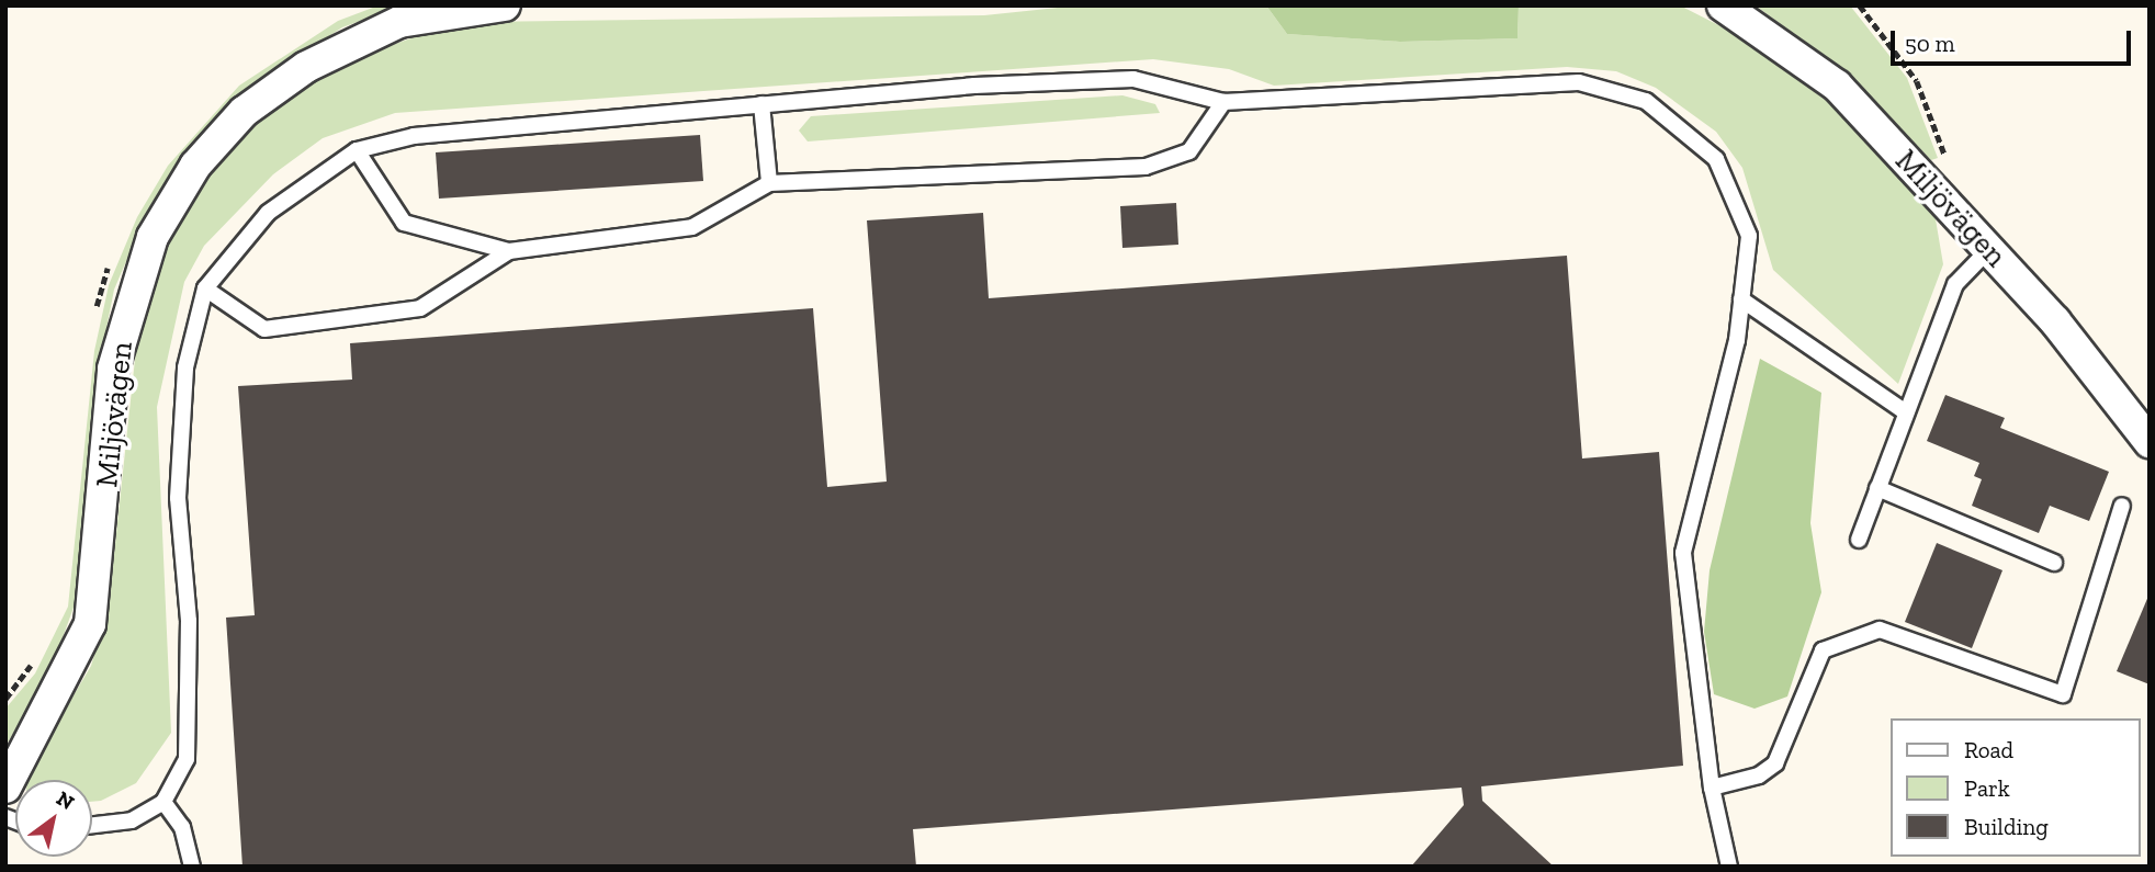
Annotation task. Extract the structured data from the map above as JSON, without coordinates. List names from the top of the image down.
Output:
{
  "streets": {
    "street": ["Miljövägen"]
  },
  "legend": ["Road", "Park", "Building"],
  "scale_bar": "50 m",
  "north": "top right"
}
